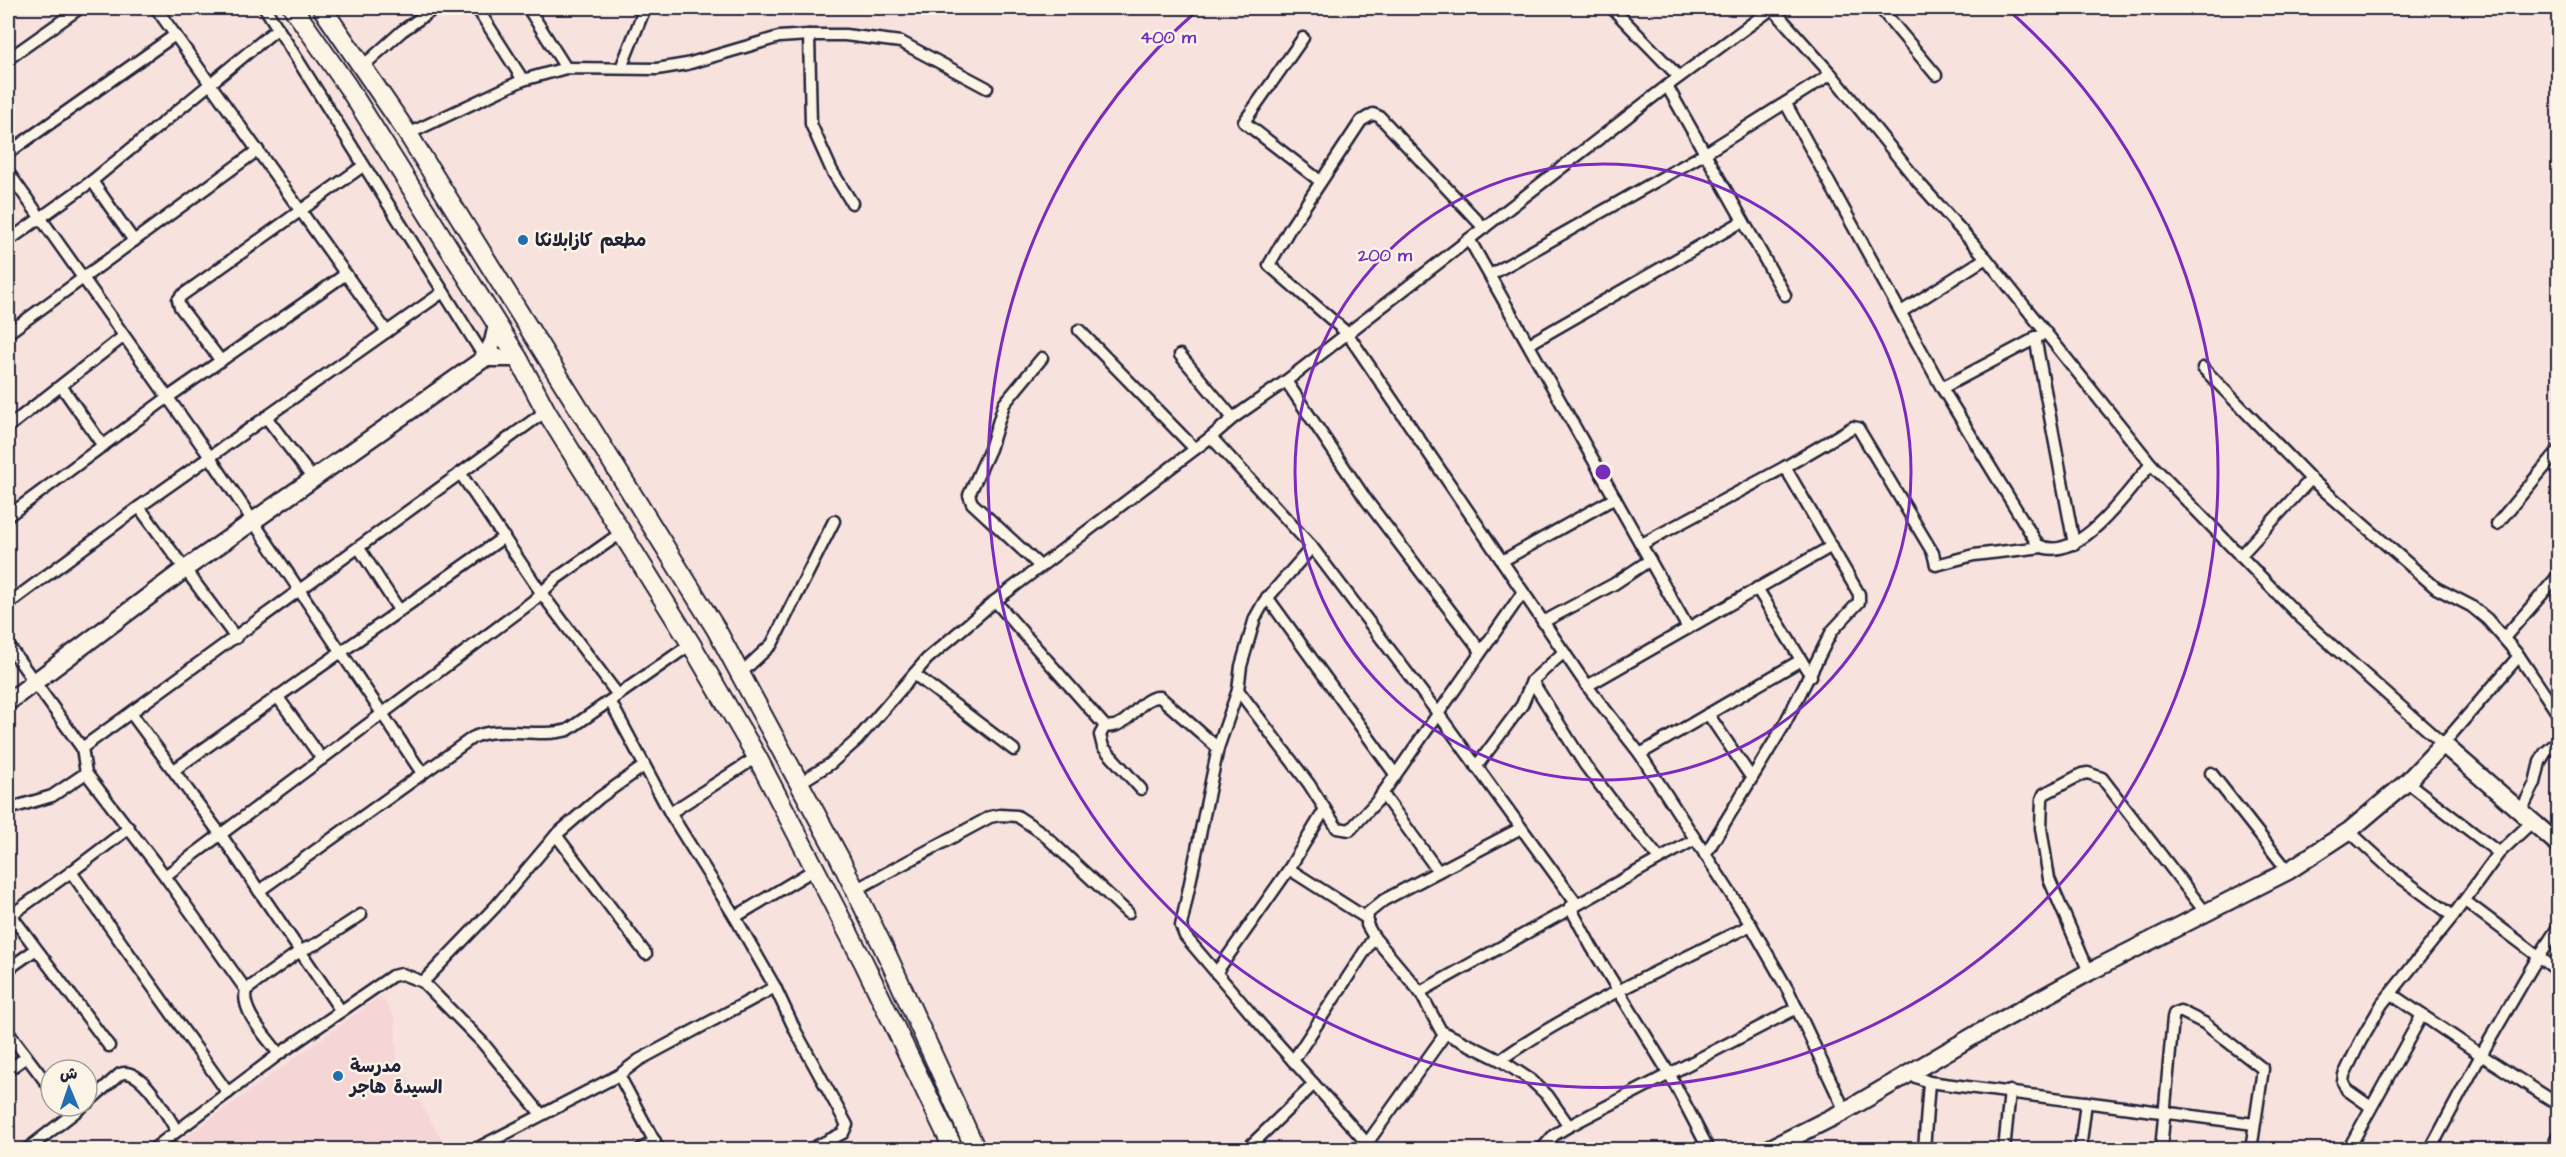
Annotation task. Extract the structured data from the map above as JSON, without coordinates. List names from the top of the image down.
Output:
{
  "places": ["مطعم كازابلانكا", "مدرسة السيدة هاجر"],
  "north": "top",
  "rings": ["400 m", "200 m"]
}
